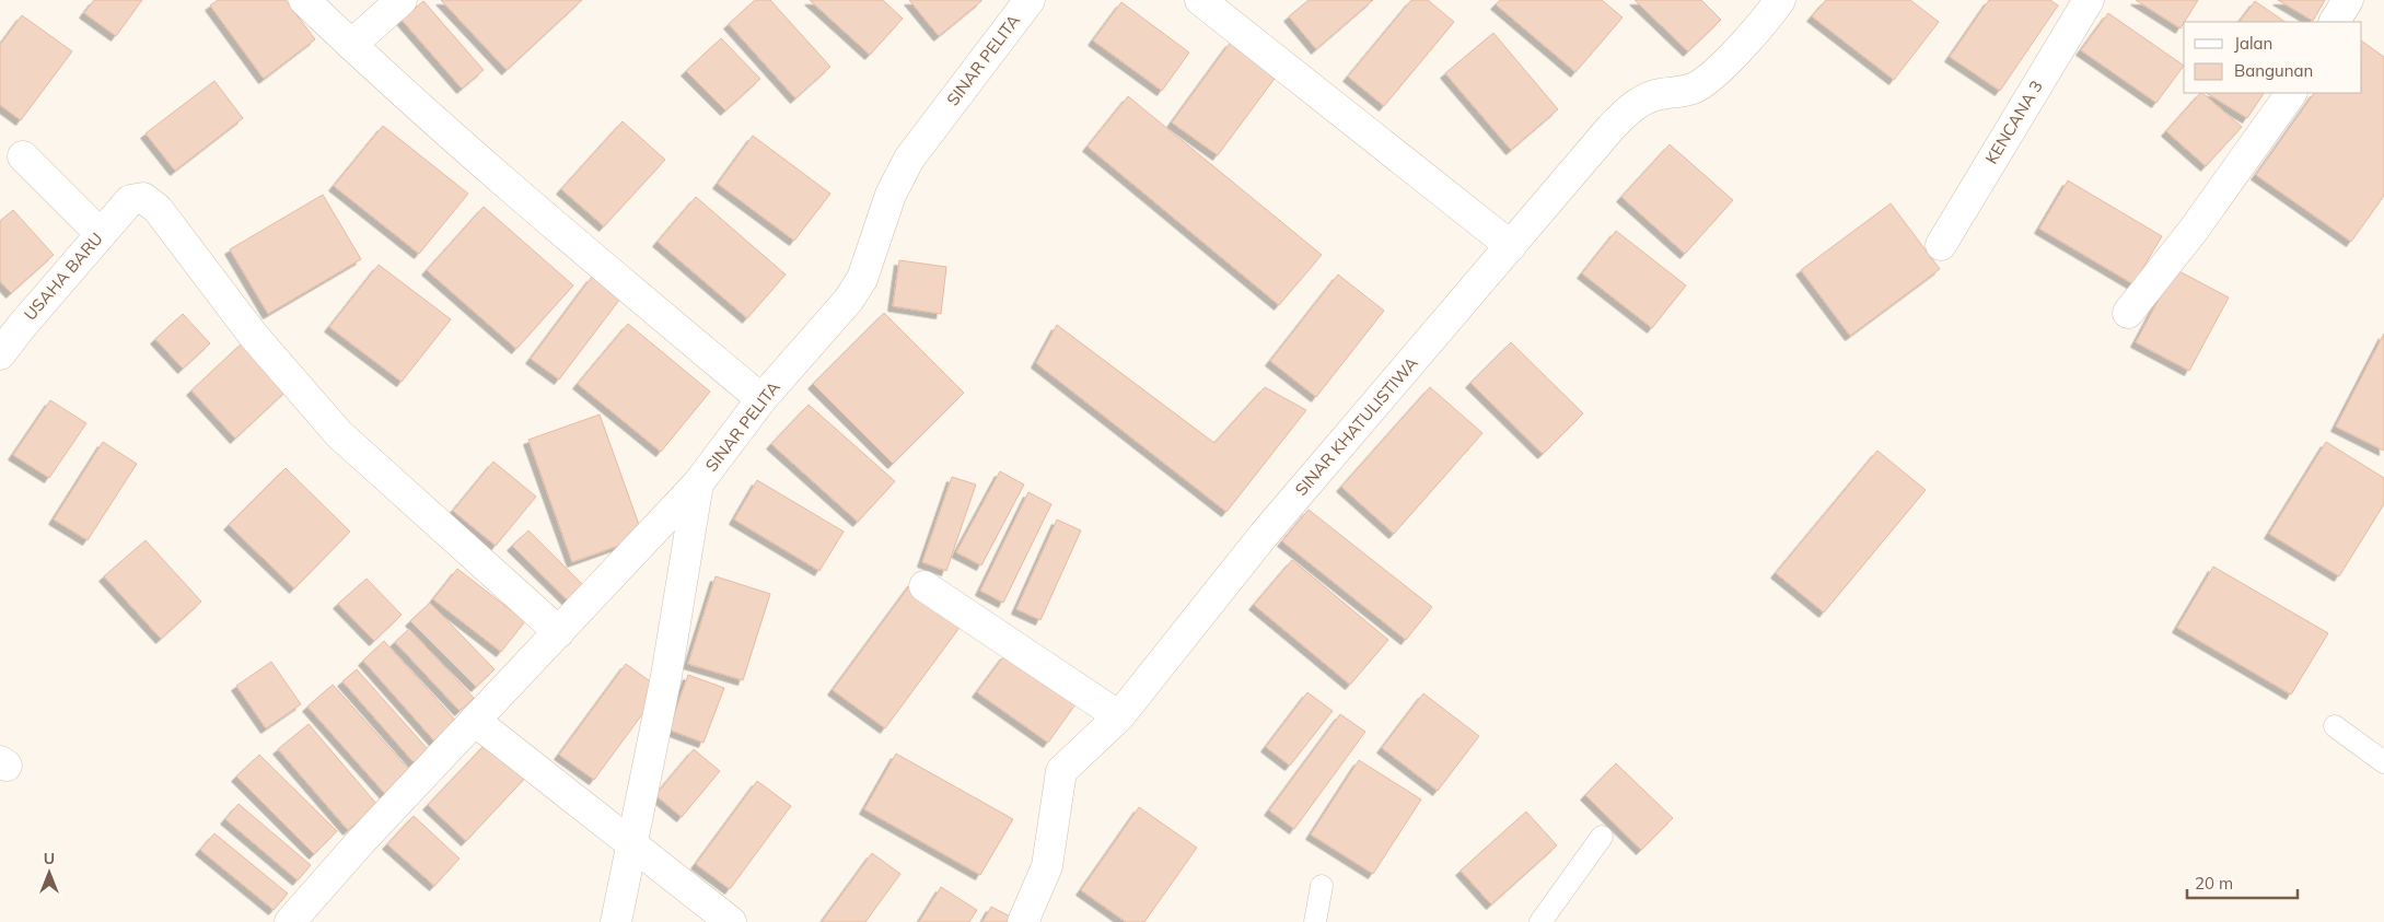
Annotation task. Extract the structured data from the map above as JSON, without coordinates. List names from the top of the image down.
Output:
{
  "streets": {
    "street": [
      "SINAR PELITA",
      "KENCANA 3",
      "USAHA BARU",
      "SINAR KHATULISTIWA"
    ]
  },
  "legend": ["Jalan", "Bangunan"],
  "scale_bar": "20 m",
  "north": "top"
}
